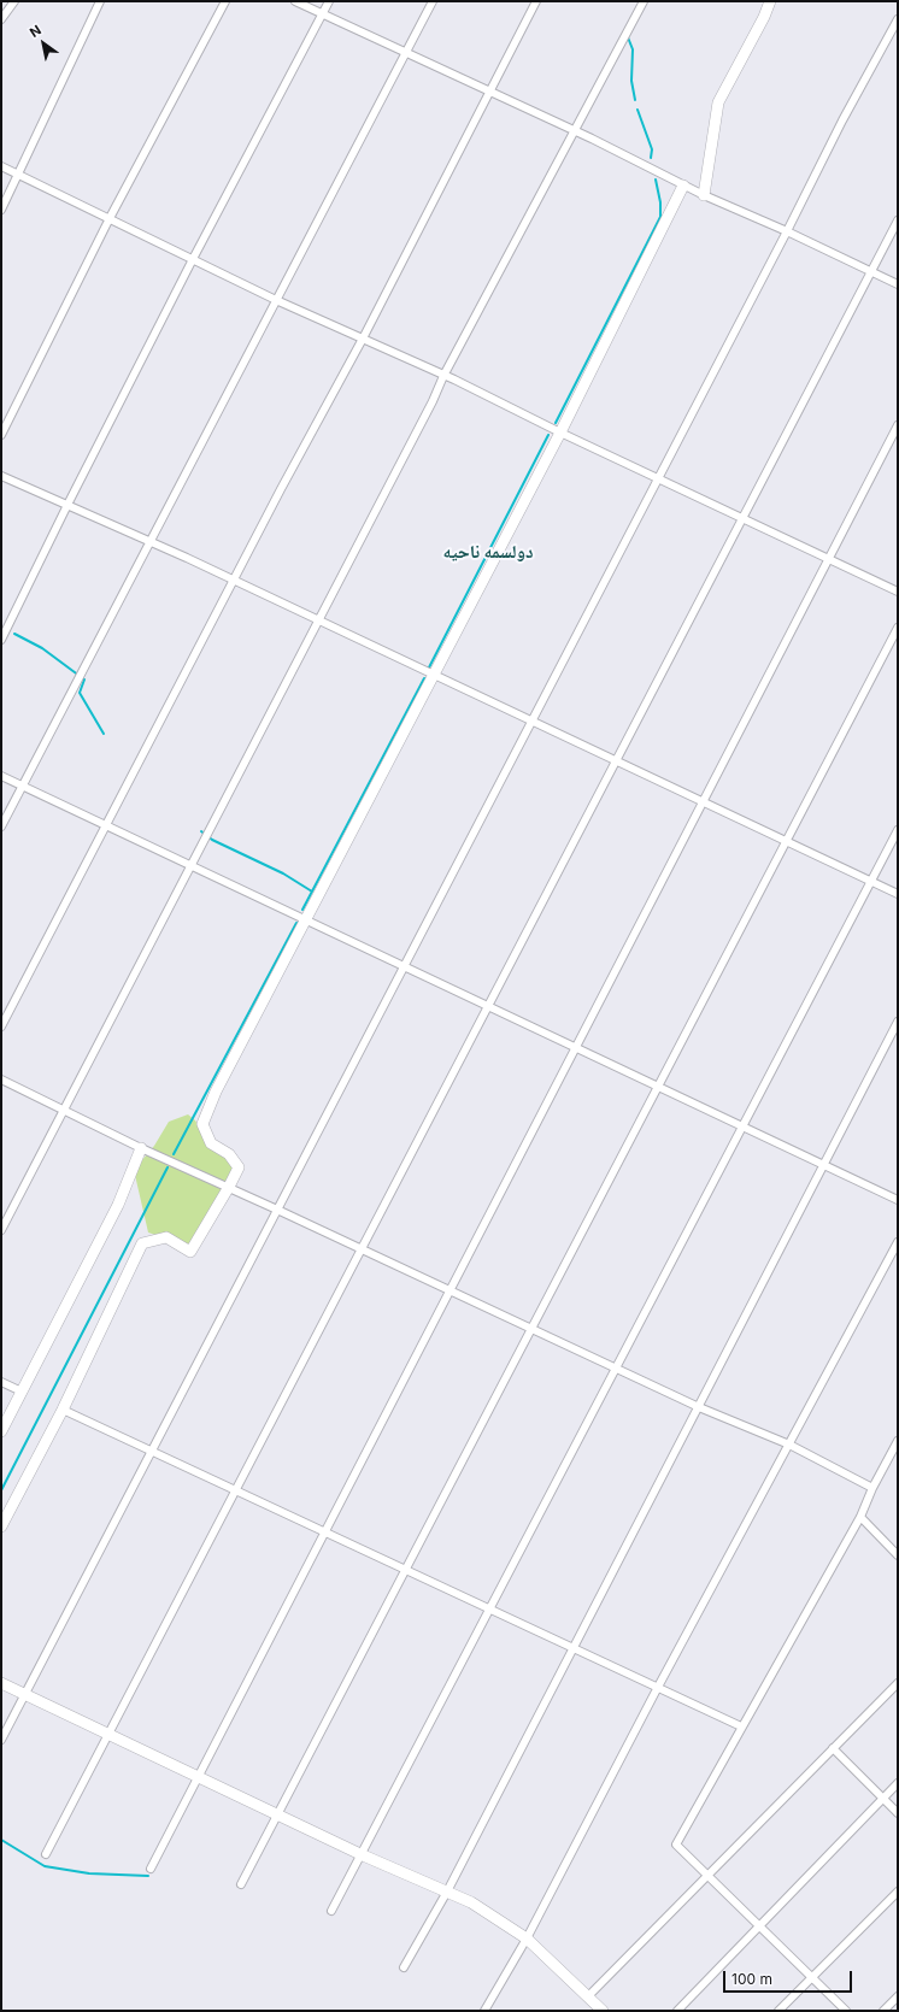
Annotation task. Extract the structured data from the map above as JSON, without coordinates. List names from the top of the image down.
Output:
{
  "districts": ["دولسمه ناحیه"],
  "scale_bar": "100 m",
  "north": "top left"
}
